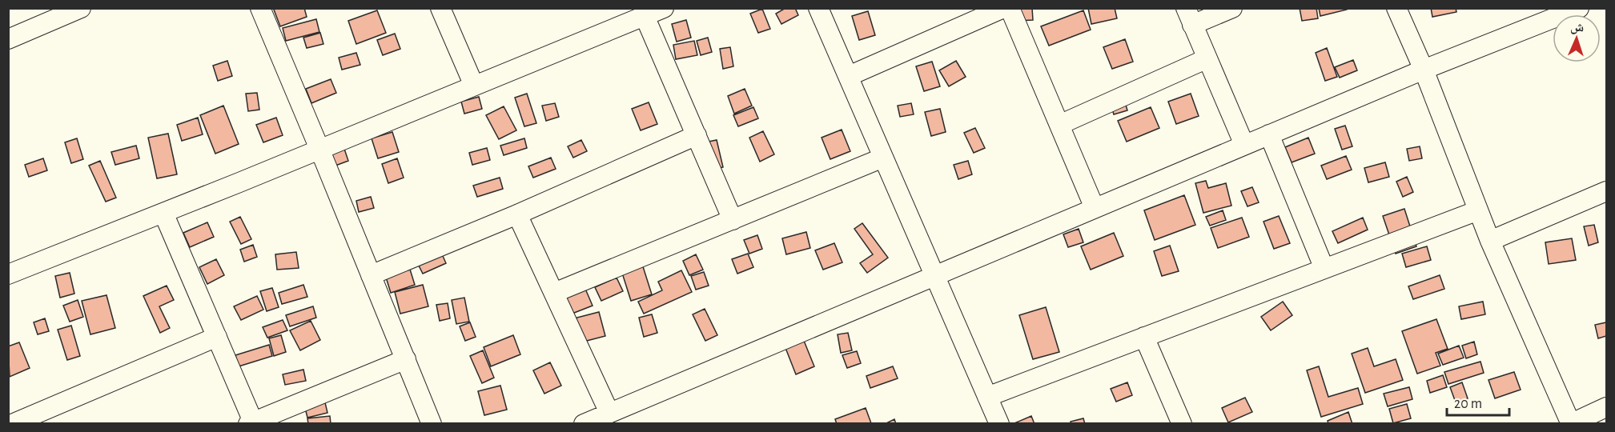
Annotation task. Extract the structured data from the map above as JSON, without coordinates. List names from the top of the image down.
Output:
{
  "scale_bar": "20 m",
  "north": "top"
}
